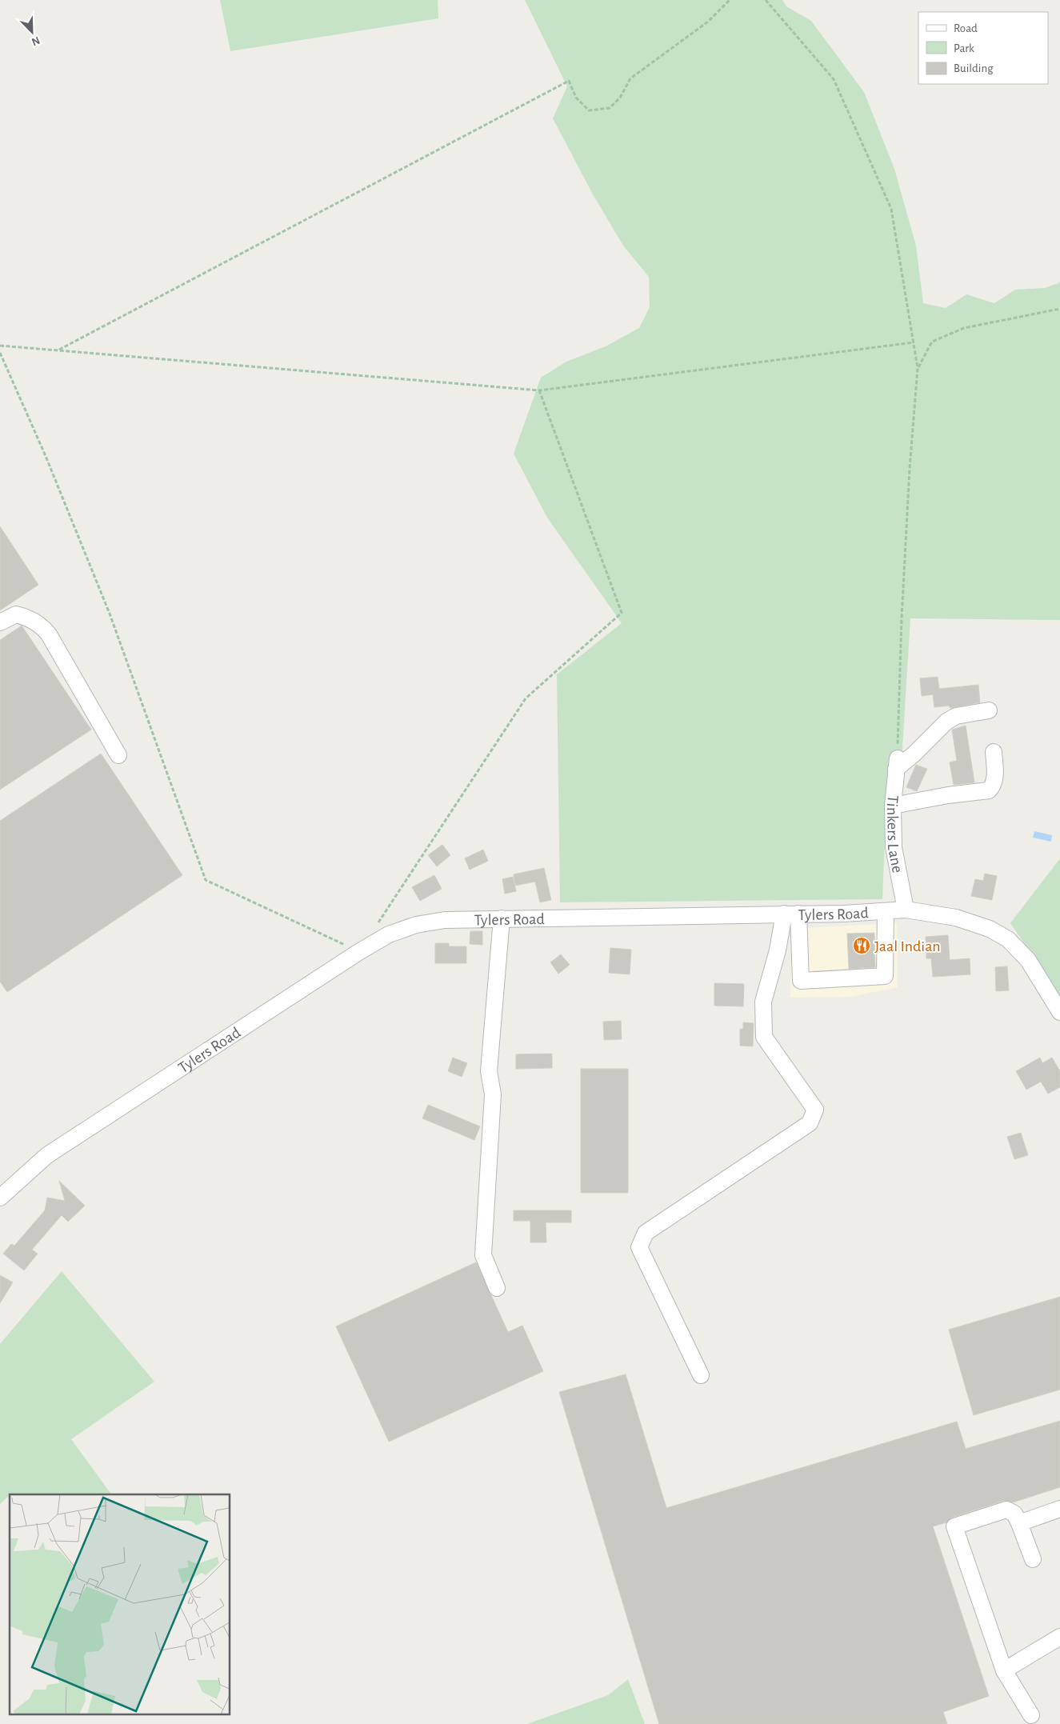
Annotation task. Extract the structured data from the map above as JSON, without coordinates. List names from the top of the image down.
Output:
{
  "streets": {
    "street": ["Tinkers Lane", "Tylers Road"]
  },
  "crossings": [
    ["Tinkers Lane", "Tylers Road"]
  ],
  "places": {
    "restaurant": ["Jaal Indian"]
  },
  "legend": ["Road", "Park", "Building"],
  "north": "bottom right"
}
